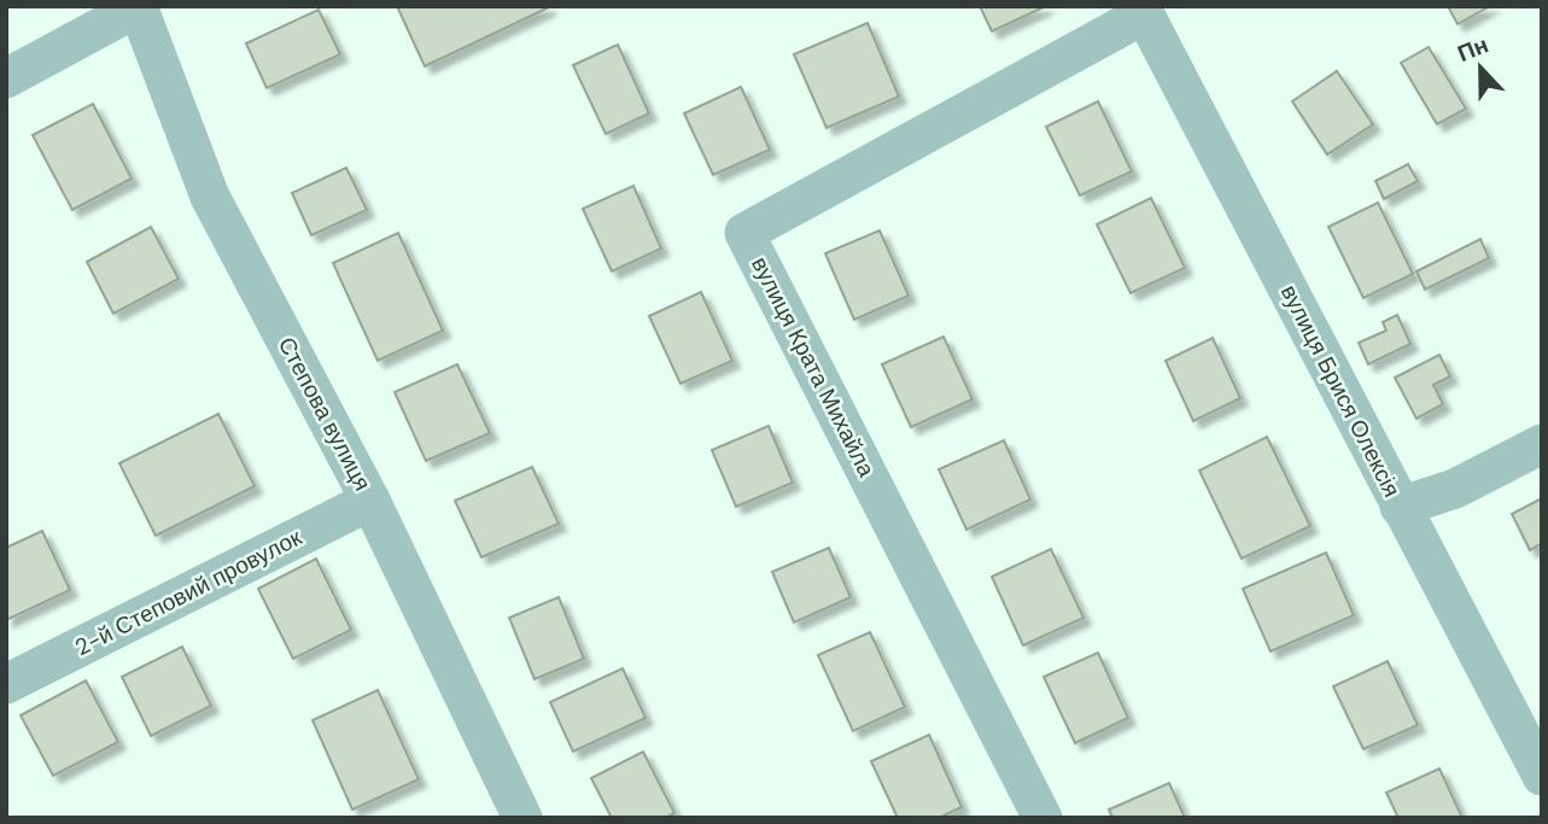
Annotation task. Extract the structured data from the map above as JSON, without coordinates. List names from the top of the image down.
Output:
{
  "streets": {
    "street": [
      "вулиця Крата Михайла",
      "вулиця Брися Олексія",
      "Степова вулиця",
      "2-й Степовий провулок"
    ]
  },
  "crossings": [
    ["вулиця Крата Михайла", "вулиця Брися Олексія"],
    ["Степова вулиця", "2-й Степовий провулок"]
  ],
  "north": "top"
}
